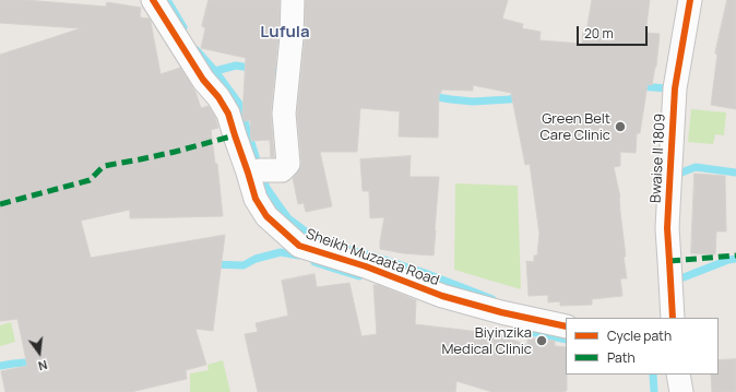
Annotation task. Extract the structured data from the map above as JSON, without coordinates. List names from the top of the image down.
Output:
{
  "streets": {
    "street": ["Bwaise II 1809", "Sheikh Muzaata Road"]
  },
  "districts": ["Lufula"],
  "places": ["Green Belt Care Clinic", "Biyinzika Medical Clinic"],
  "legend": ["Cycle path", "Path"],
  "scale_bar": "20 m",
  "north": "bottom"
}
